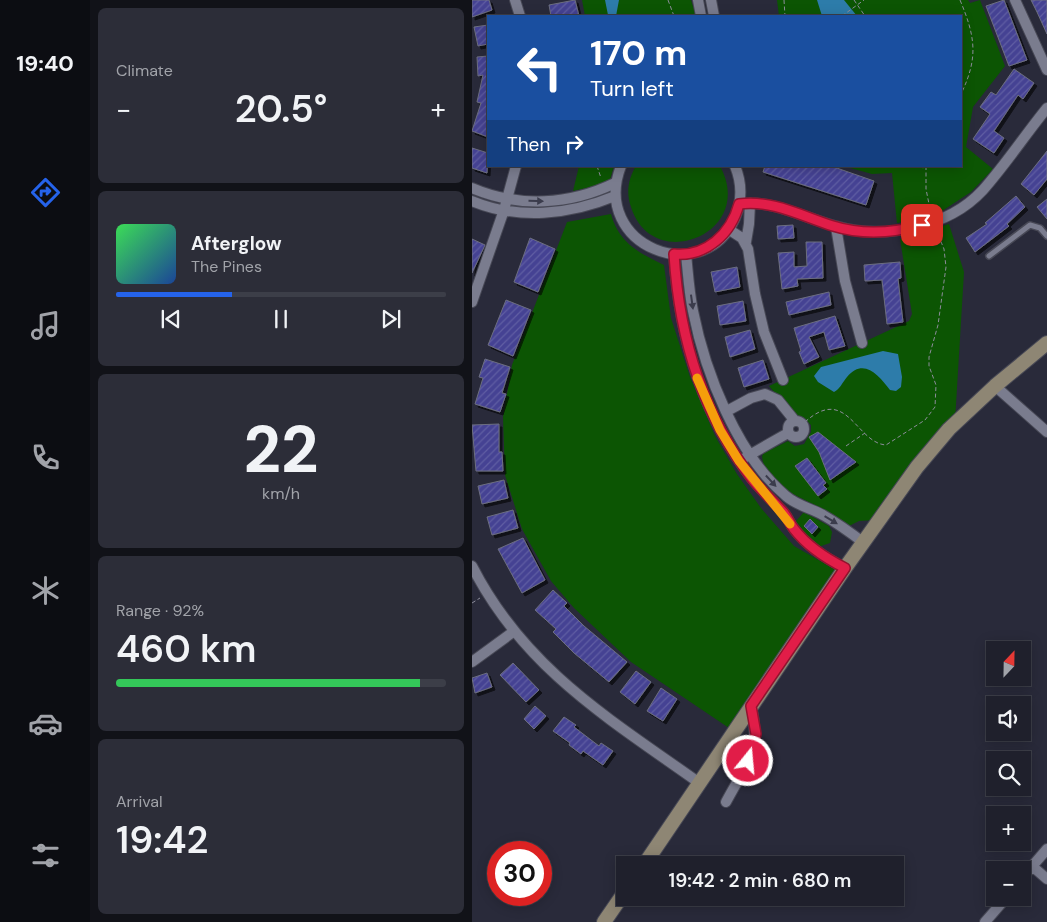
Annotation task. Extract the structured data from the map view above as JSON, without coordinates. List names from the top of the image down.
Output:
{
  "north": "top",
  "page": {
    "tabs": "19:40",
    "tile": [
      "Climate",
      ["22", "km/h"],
      ["Range · 92%", "460 km"],
      ["Arrival", "19:42"]
    ],
    "turn": ["170 m", "Turn left"],
    "heat": ["−", "20.5°", "+"],
    "then": "Then",
    "song": ["Afterglow", "The Pines"],
    "map_buttons": ["+", "−"],
    "limit": "30",
    "trip": "19:42 · 2 min · 680 m"
  }
}
